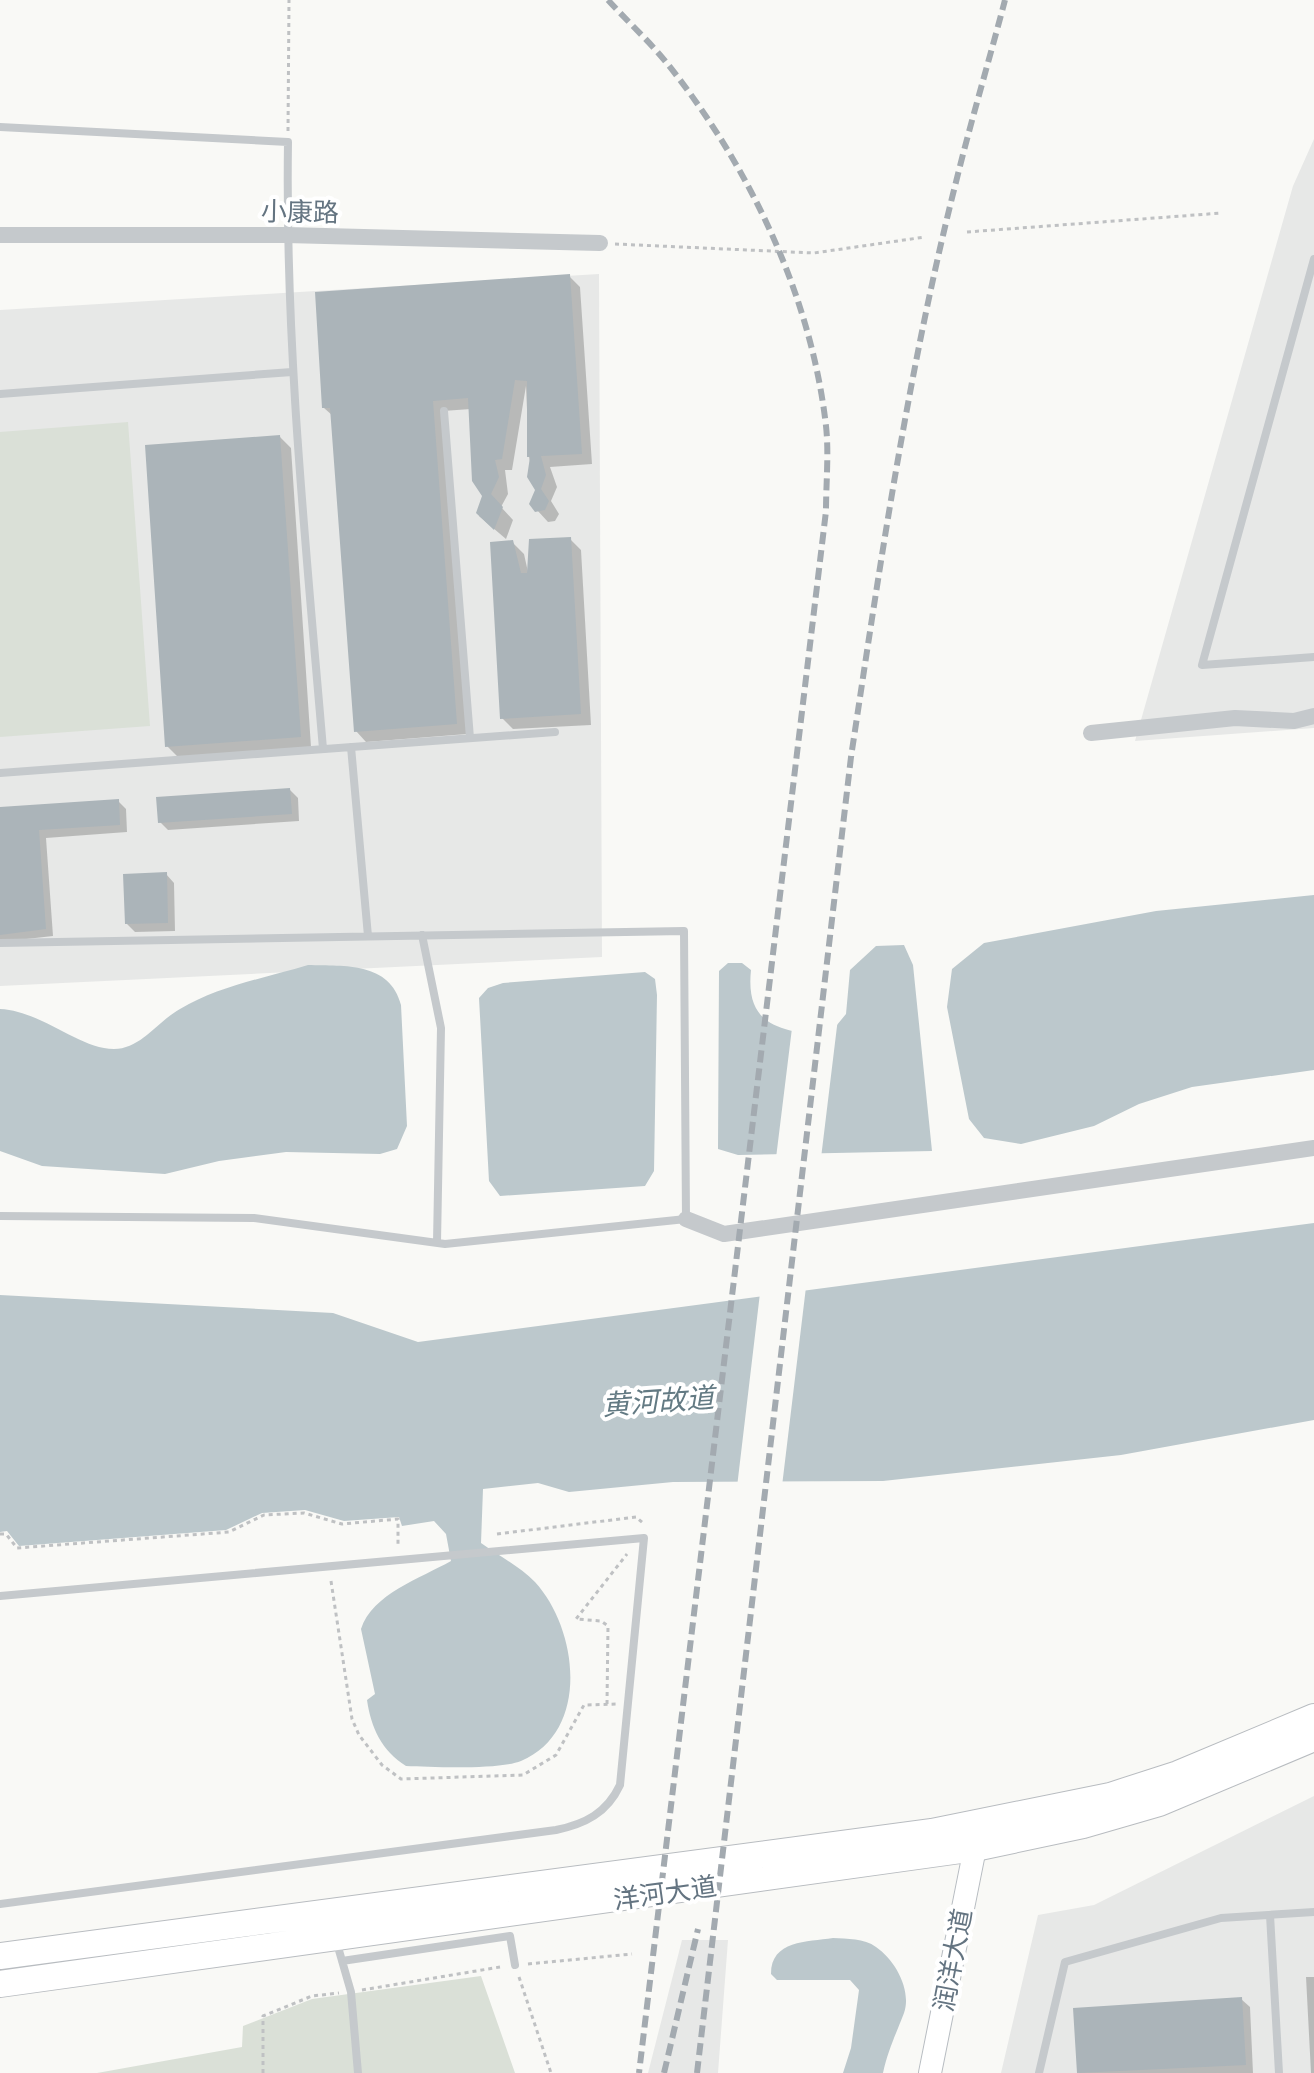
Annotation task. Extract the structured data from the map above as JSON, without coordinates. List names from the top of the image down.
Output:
{
  "streets": {
    "main road": ["洋河大道"],
    "street": ["小康路", "润洋大道"]
  },
  "crossings": [
    ["洋河大道", "润洋大道"]
  ],
  "water": ["黄河故道"]
}
